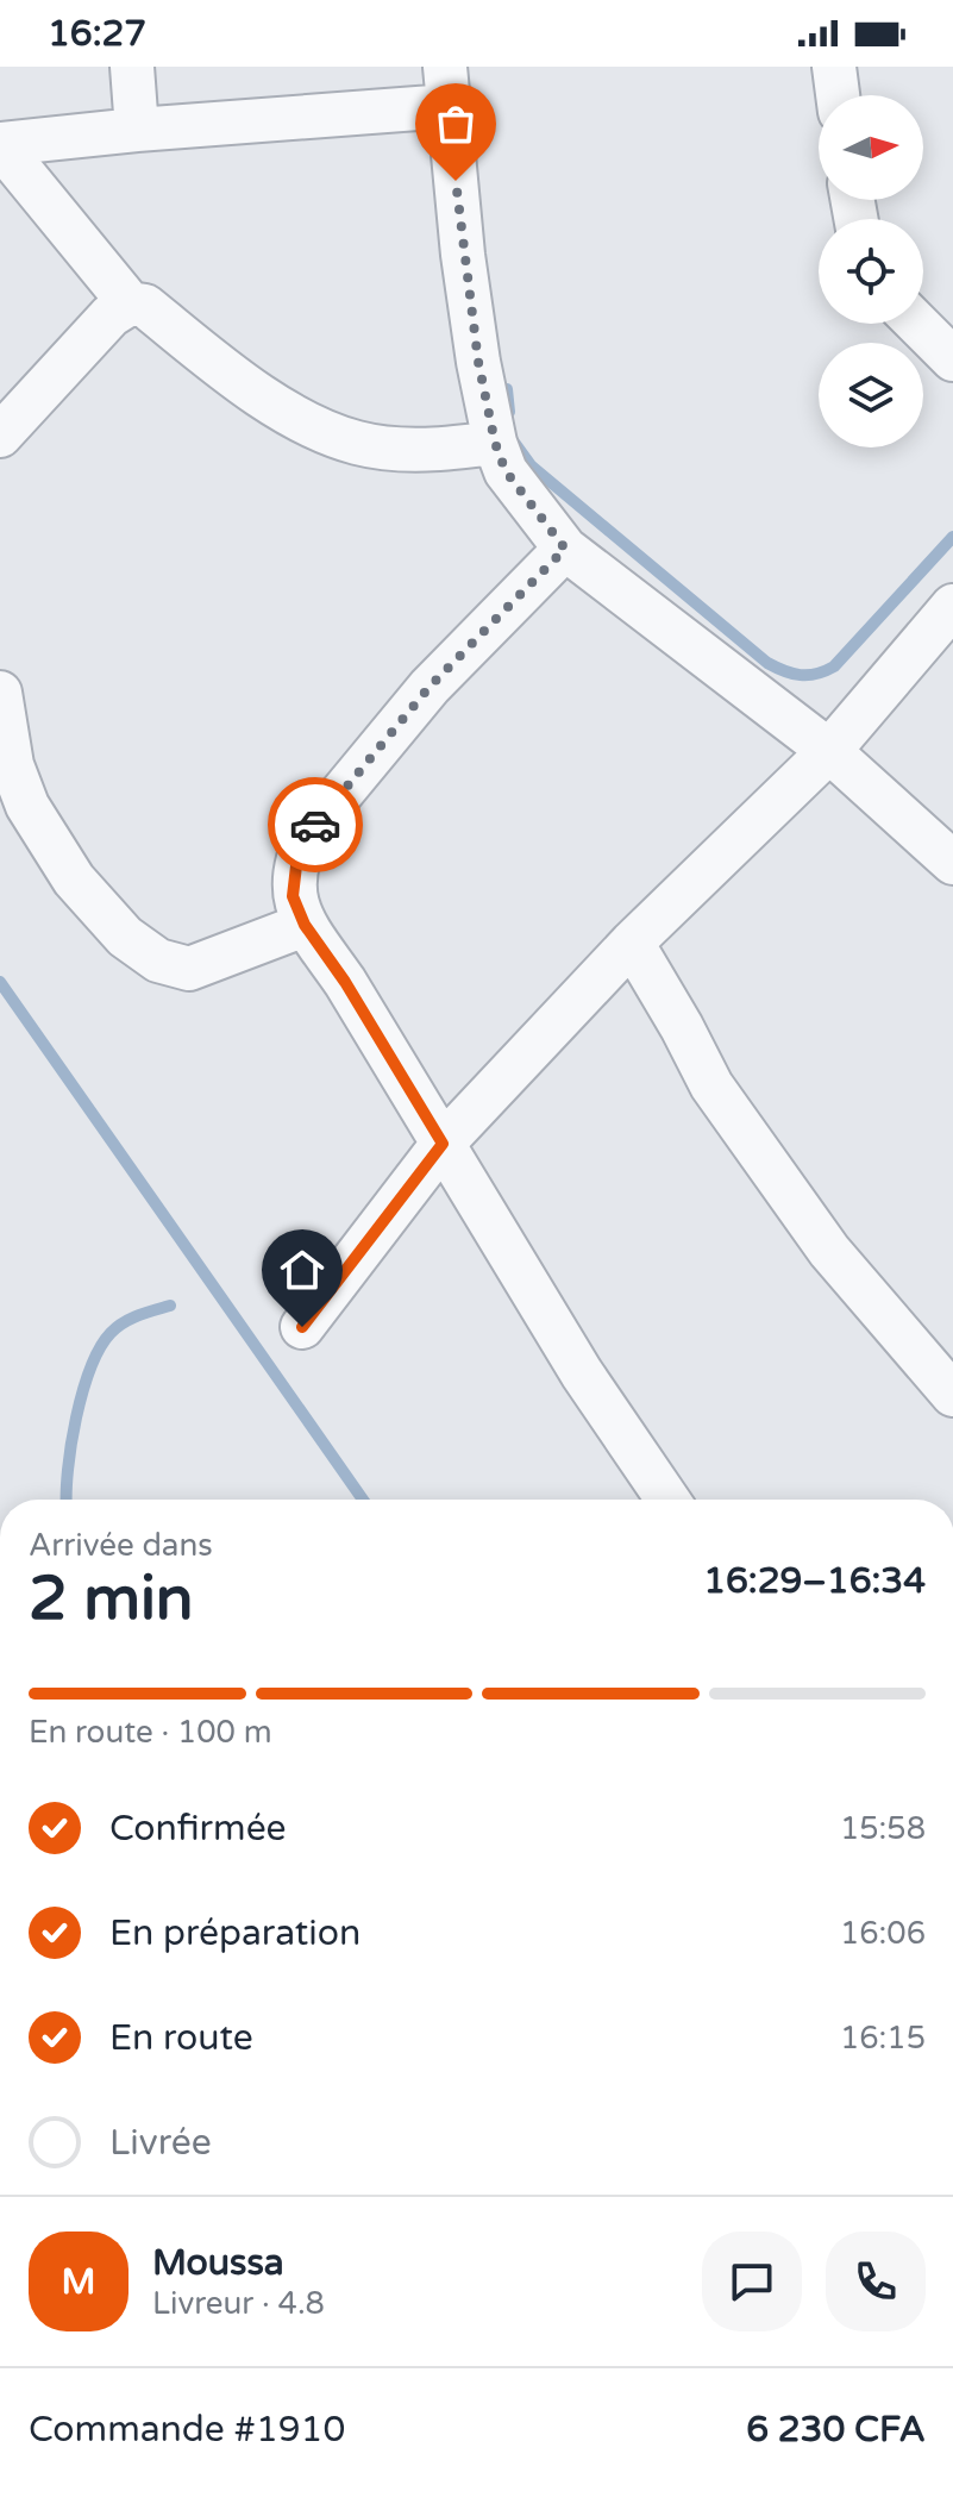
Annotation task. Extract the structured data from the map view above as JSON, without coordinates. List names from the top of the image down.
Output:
{
  "north": "right",
  "page": {
    "status": "16:27",
    "heading": ["2 min", "Arrivée dans", "16:29–16:34"],
    "panel": [
      "Moussa",
      "Livreur · 4.8",
      "Commande #1910",
      "6 230 CFA"
    ],
    "bar": "En route · 100 m",
    "list": [
      ["Confirmée", "15:58"],
      ["En préparation", "16:06"],
      ["En route", "16:15"],
      "Livrée"
    ],
    "round": "M"
  }
}
